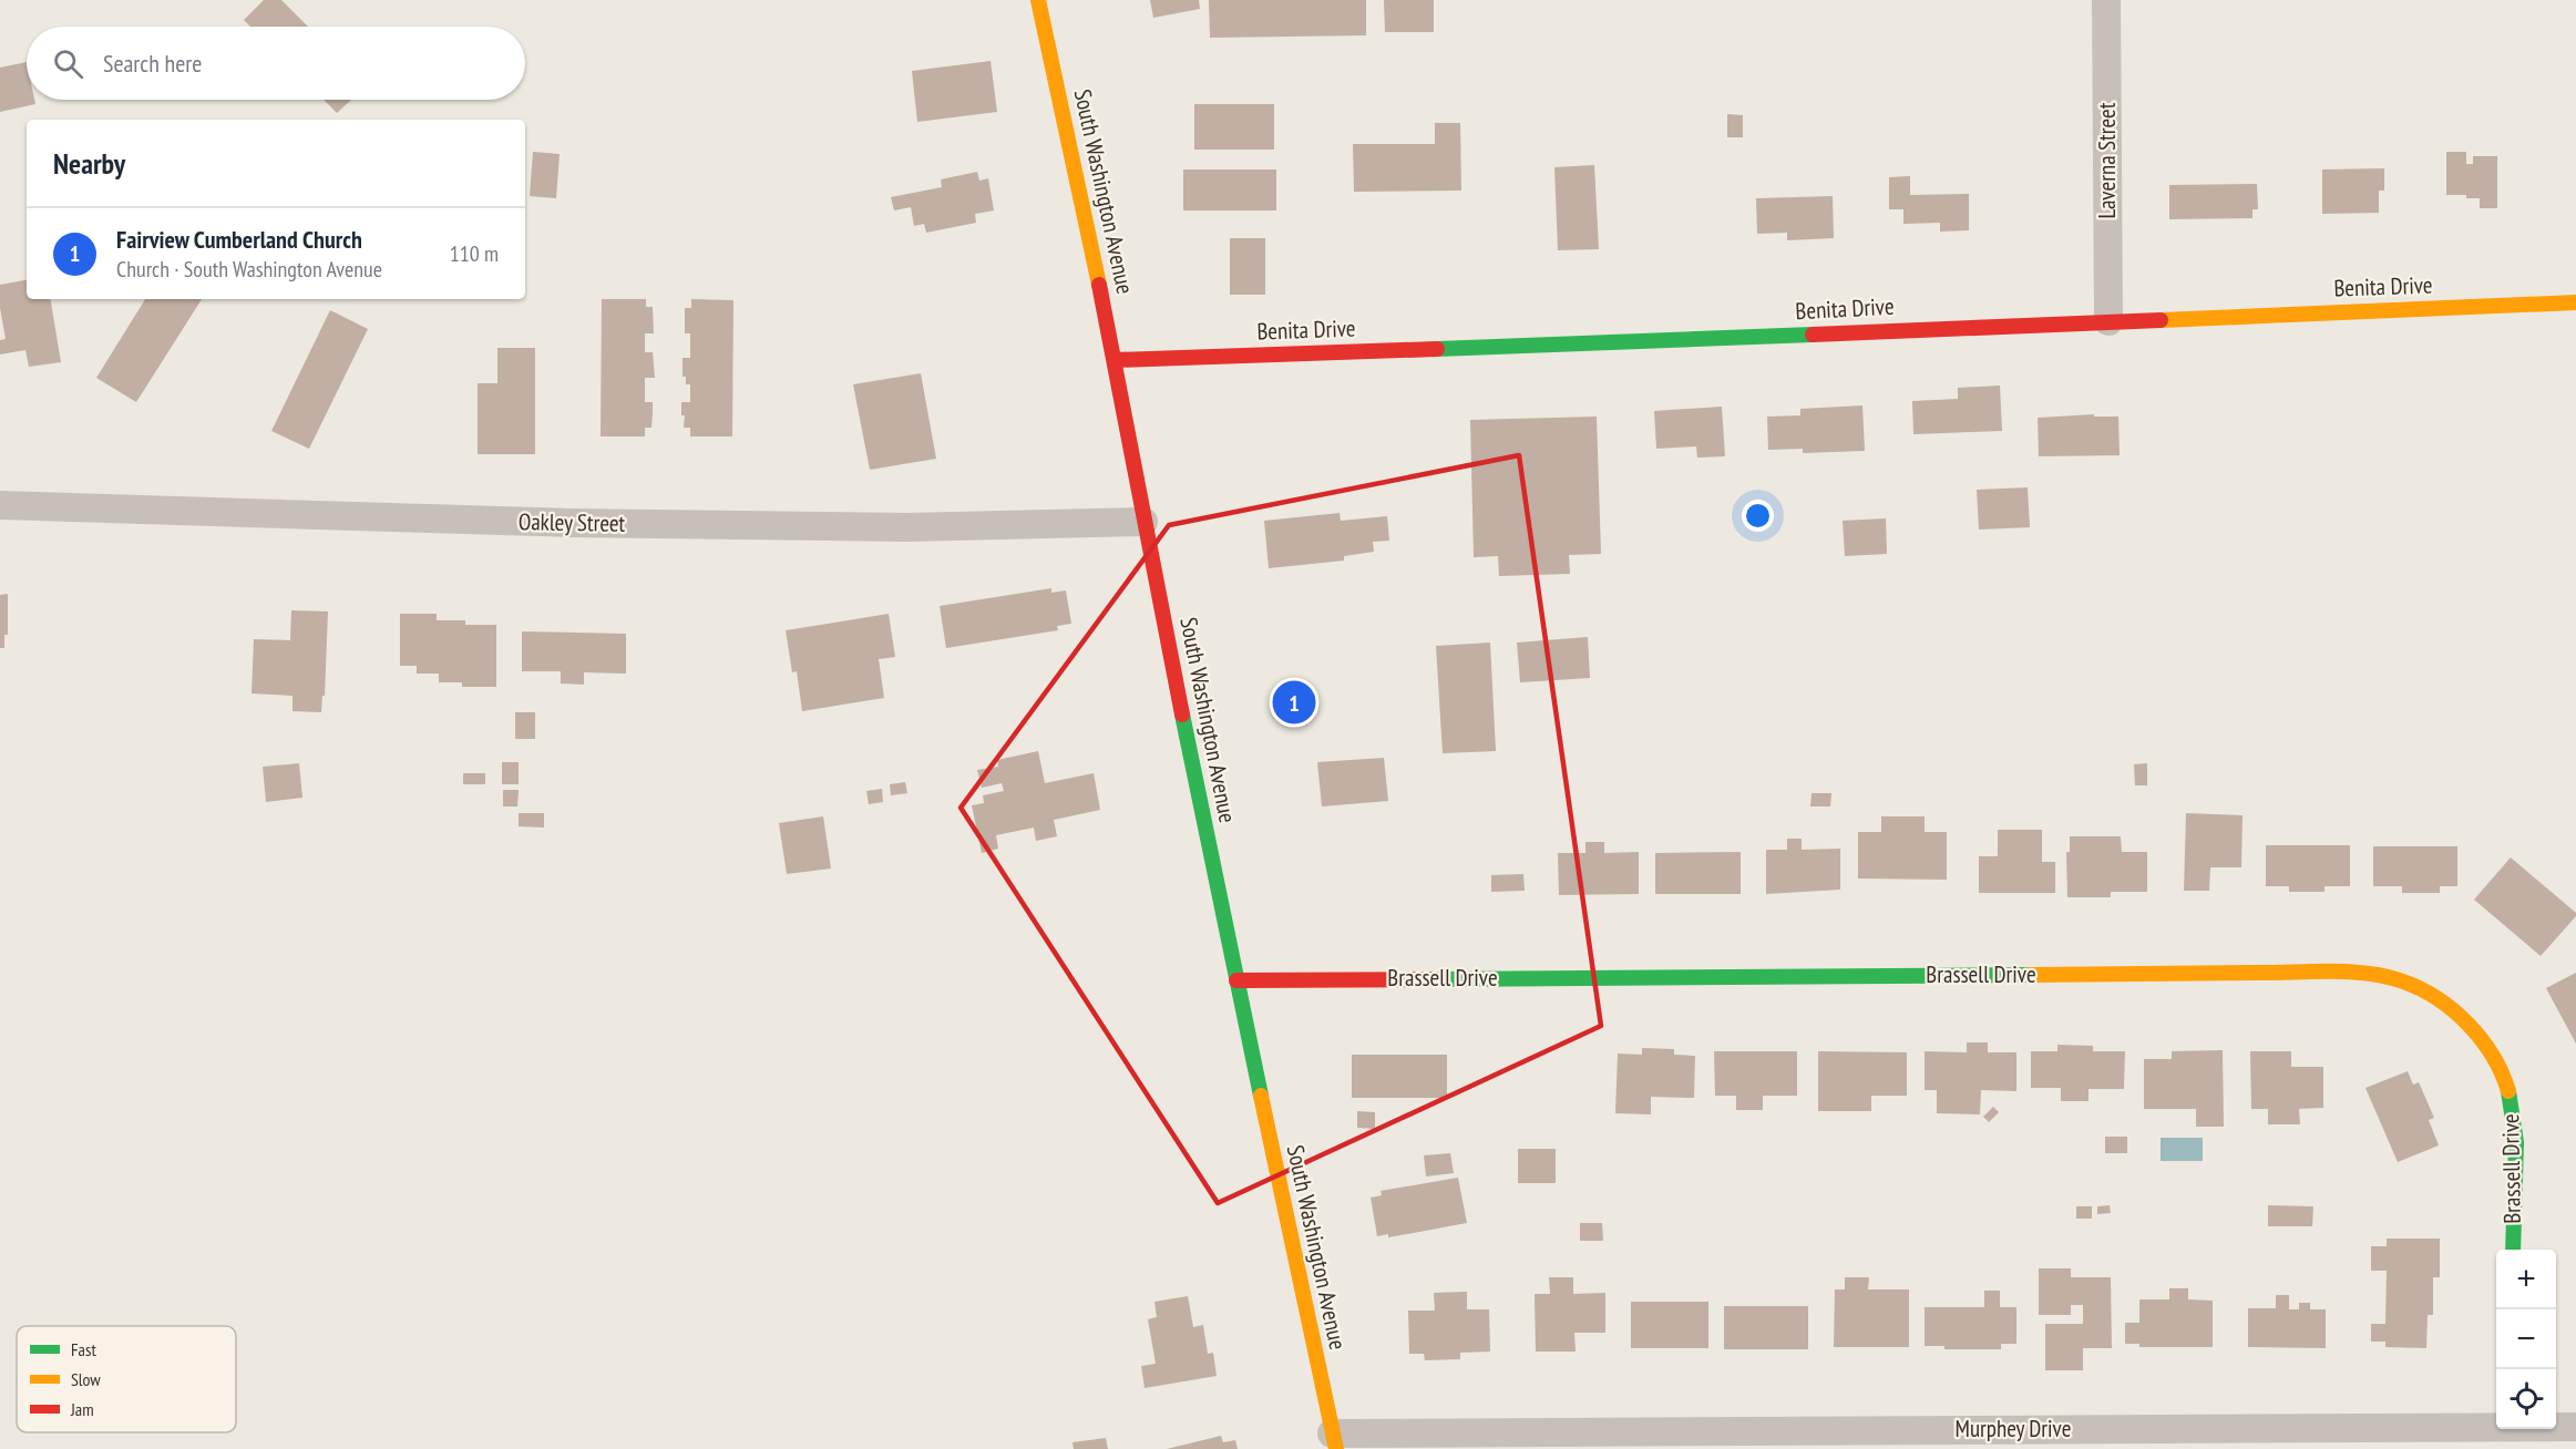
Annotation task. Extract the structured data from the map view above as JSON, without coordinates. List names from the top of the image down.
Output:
{
  "streets": {
    "street": [
      "Laverna Street",
      "South Washington Avenue",
      "Benita Drive",
      "Oakley Street",
      "Brassell Drive",
      "Murphey Drive"
    ]
  },
  "crossings": [
    ["Laverna Street", "Benita Drive"],
    ["South Washington Avenue", "Benita Drive"],
    ["South Washington Avenue", "Oakley Street"],
    ["South Washington Avenue", "Brassell Drive"],
    ["South Washington Avenue", "Murphey Drive"]
  ],
  "legend": ["Fast", "Slow", "Jam"],
  "page": {
    "search": "Search here",
    "heading": "Nearby",
    "list": [
      {
        "mark": "1",
        "name": "Fairview Cumberland Church",
        "note": "Church · South Washington Avenue",
        "value": "110 m"
      }
    ],
    "pins": "1",
    "map_buttons": ["+", "−"]
  }
}
